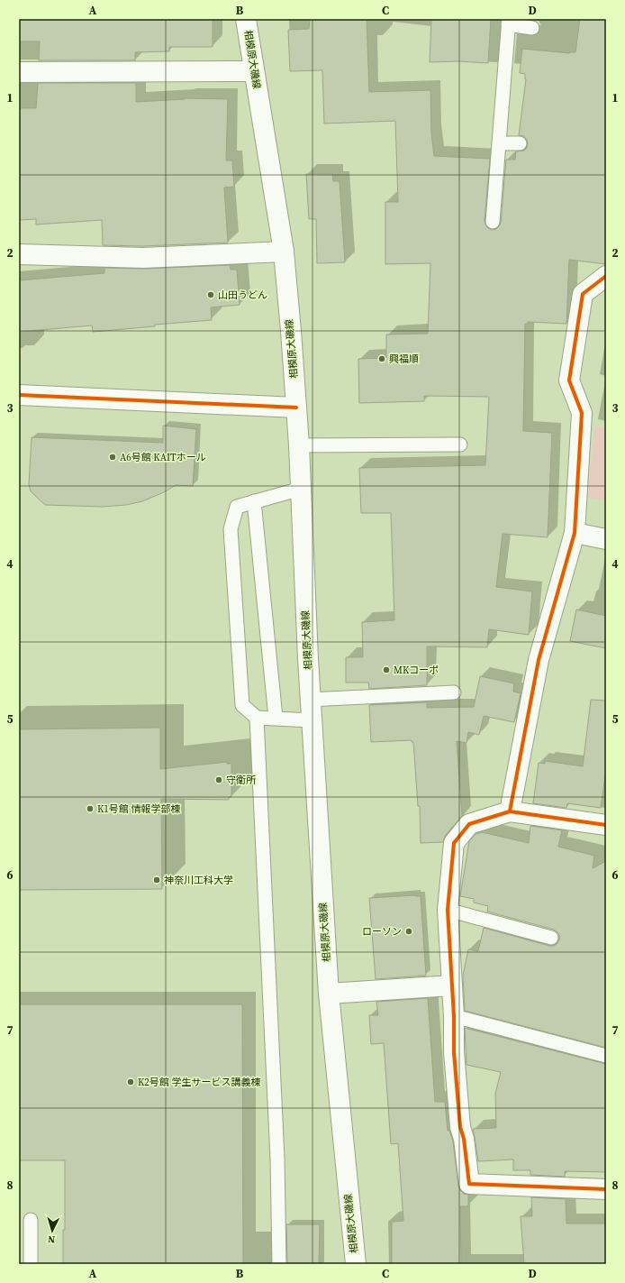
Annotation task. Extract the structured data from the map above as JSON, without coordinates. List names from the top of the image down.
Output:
{
  "streets": {
    "street": ["相模原大磯線"]
  },
  "places": [
    "山田うどん",
    "興福順",
    "A6号館 KAITホール",
    "MKコーポ",
    "守衛所",
    "K1号館 情報学部棟",
    "神奈川工科大学",
    "ローソン",
    "K2号館 学生サービス講義棟"
  ],
  "north": "bottom",
  "grid": {
    "columns": [
      "A",
      "B",
      "C",
      "D"
    ],
    "rows": [
      "1",
      "2",
      "3",
      "4",
      "5",
      "6",
      "7",
      "8"
    ]
  }
}
